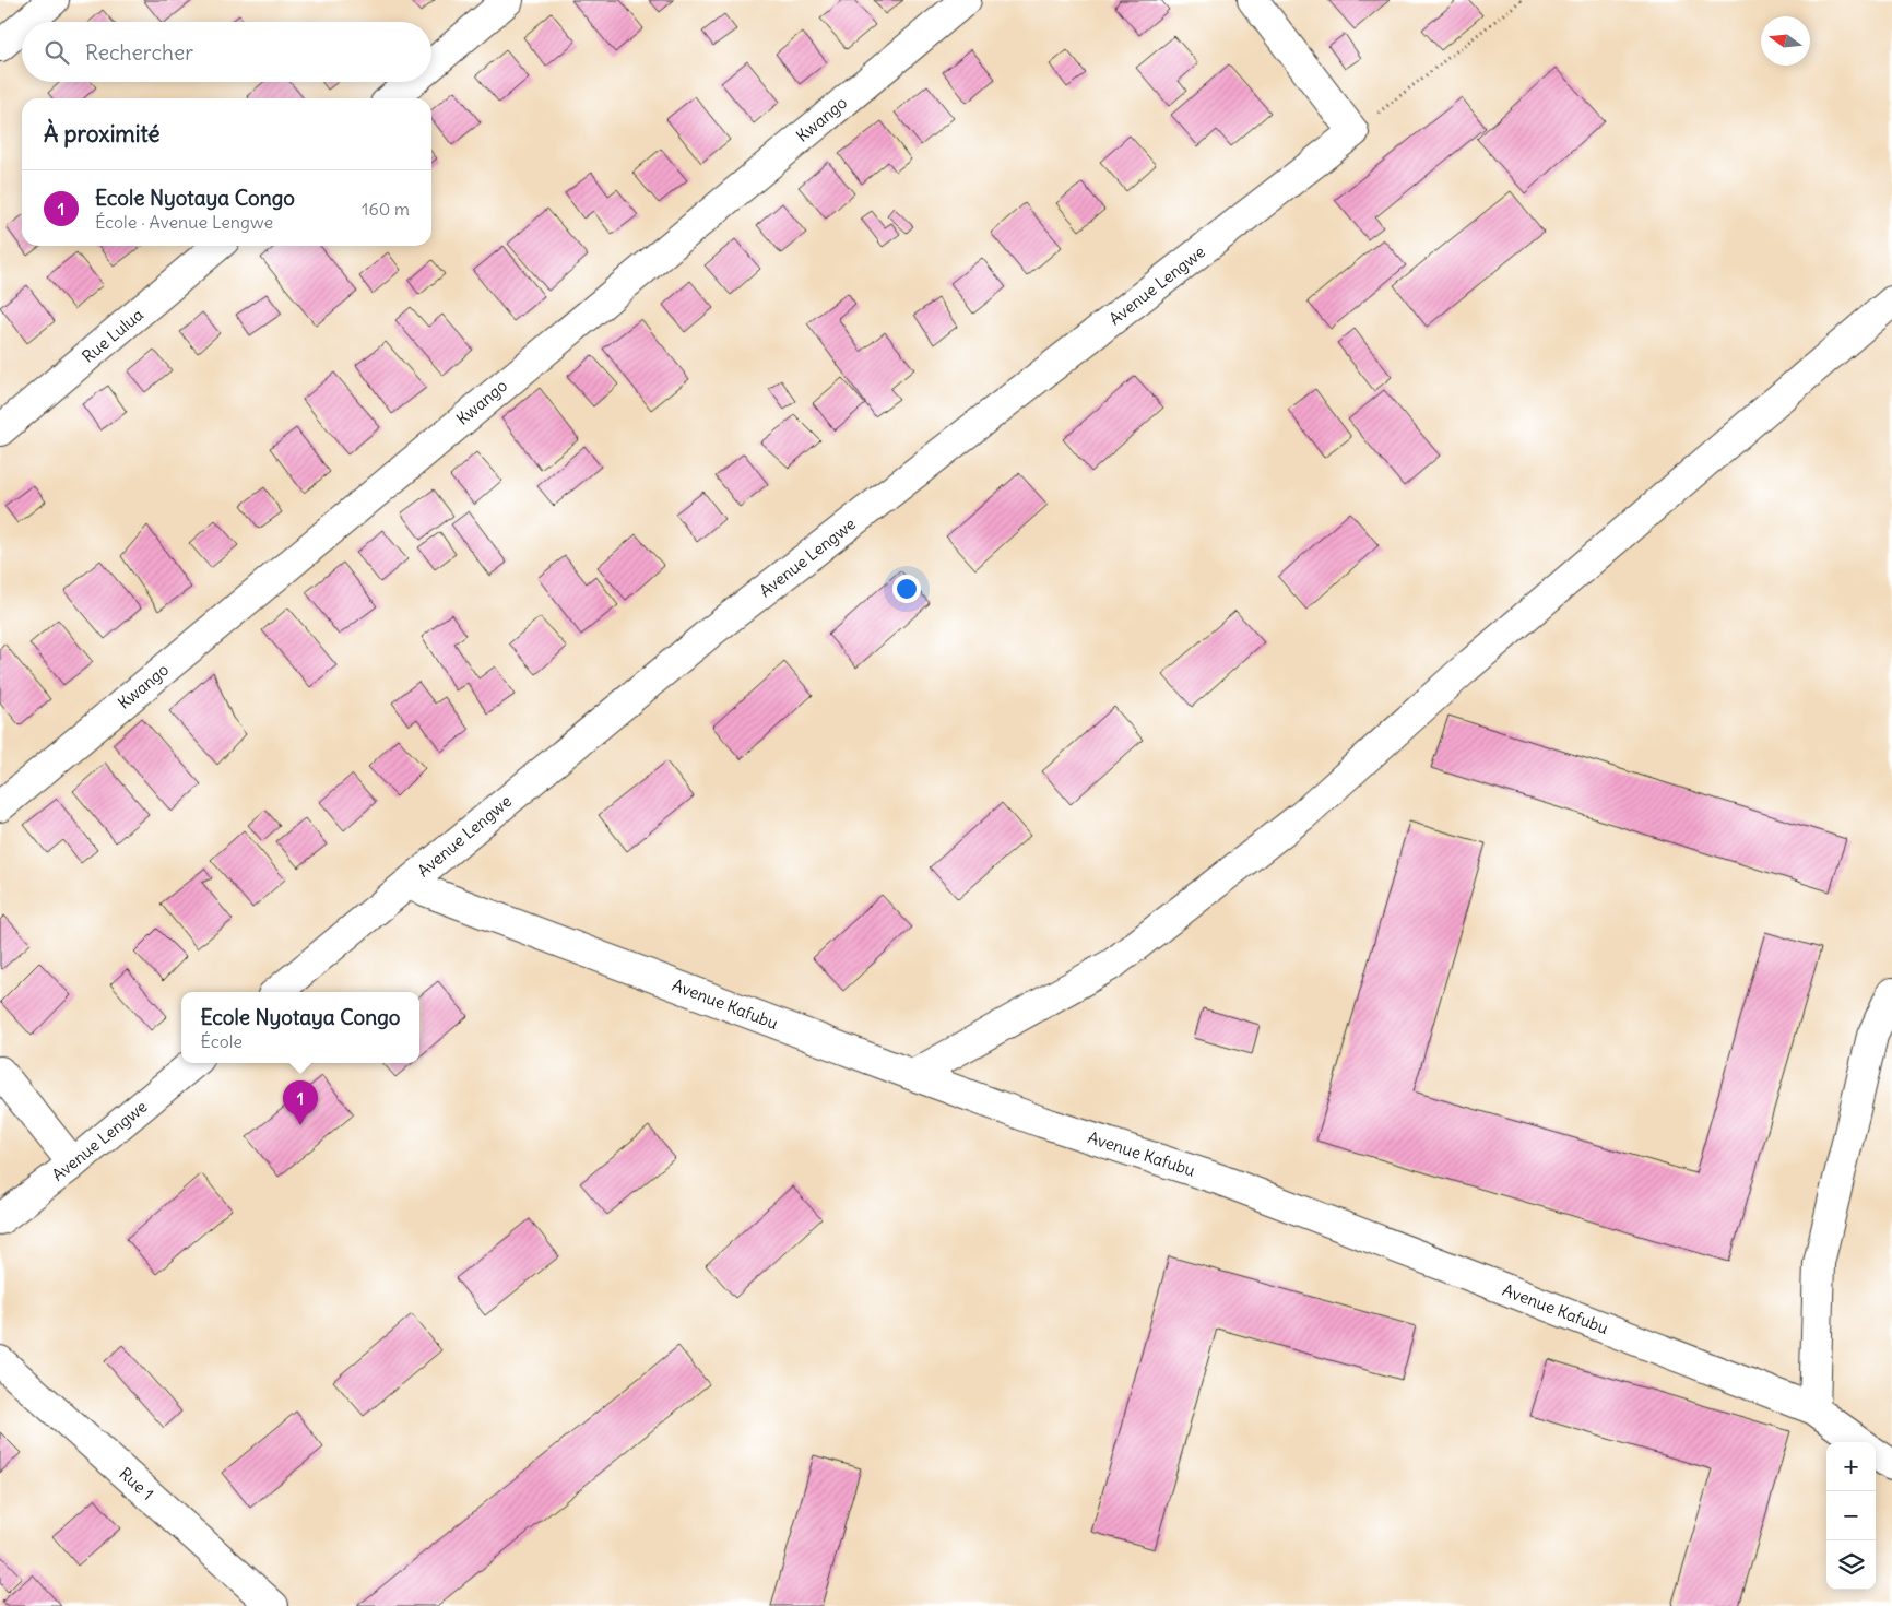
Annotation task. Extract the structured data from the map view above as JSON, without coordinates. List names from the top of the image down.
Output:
{
  "streets": {
    "street": [
      "Kwango",
      "Avenue Lengwe",
      "Rue Lulua",
      "Avenue Kafubu",
      "Rue 1"
    ]
  },
  "crossings": [
    ["Avenue Lengwe", "Avenue Kafubu"]
  ],
  "north": "left",
  "page": {
    "search": "Rechercher",
    "heading": "À proximité",
    "list": [
      {
        "mark": "1",
        "name": "Ecole Nyotaya Congo",
        "note": "École · Avenue Lengwe",
        "value": "160 m"
      }
    ],
    "popup": ["Ecole Nyotaya Congo", "École"],
    "pins": "1",
    "map_buttons": ["+", "−"]
  }
}
